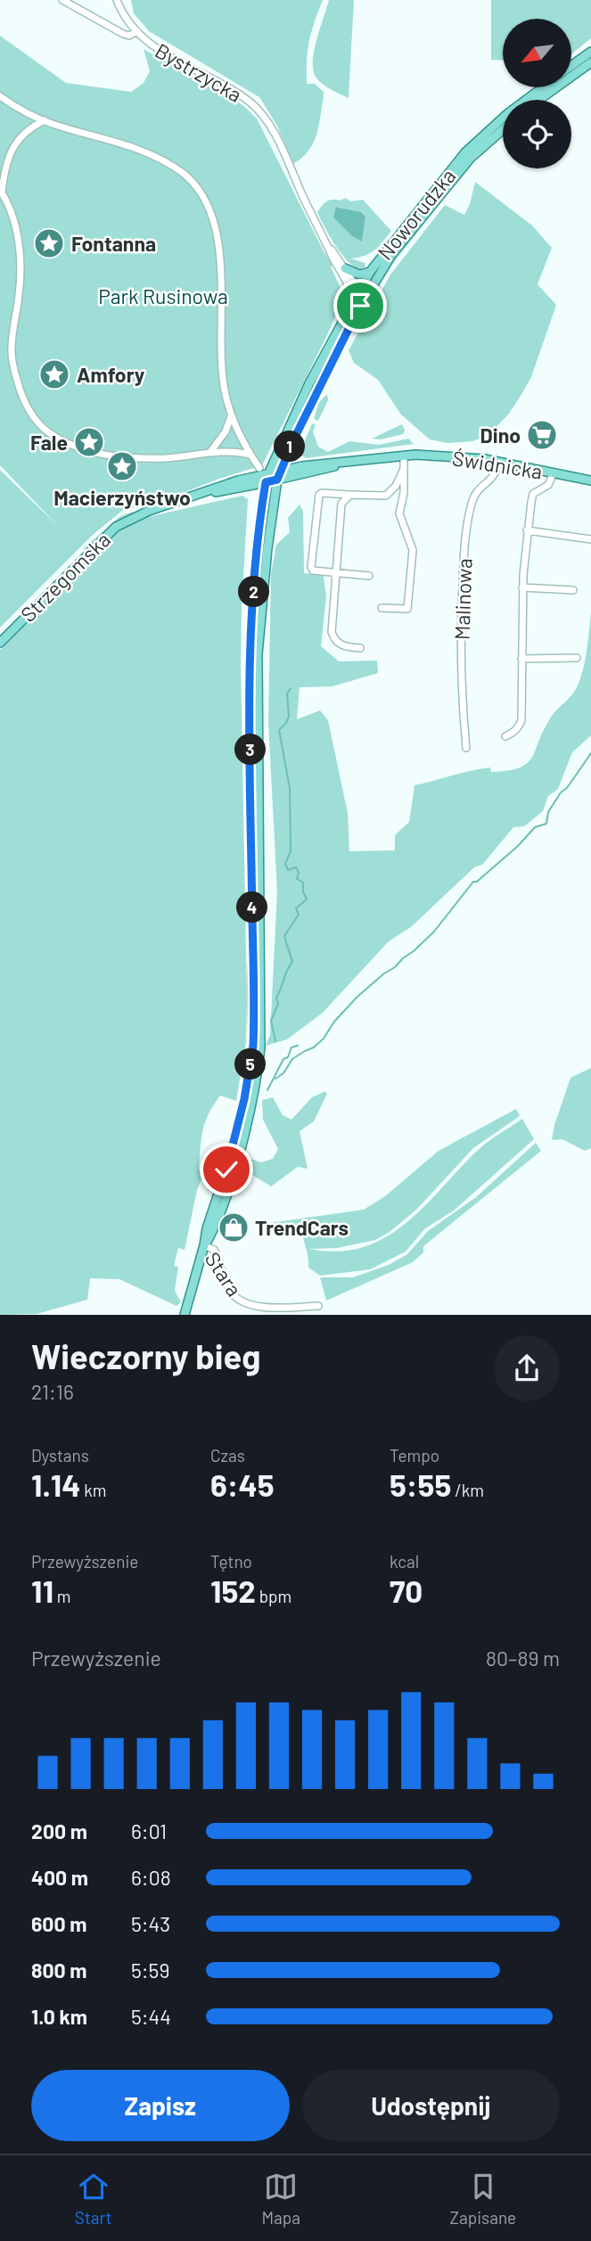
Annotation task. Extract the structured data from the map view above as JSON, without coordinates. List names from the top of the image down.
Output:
{
  "streets": {
    "main road": ["Noworudzka", "Świdnicka", "Strzegomska"],
    "street": ["Bystrzycka", "Malinowa", "Stara"]
  },
  "crossings": [
    ["Bystrzycka", "Noworudzka"],
    ["Noworudzka", "Świdnicka"],
    ["Noworudzka", "Strzegomska"],
    ["Noworudzka", "Stara"],
    ["Świdnicka", "Strzegomska"],
    ["Świdnicka", "Malinowa"]
  ],
  "parks": ["Park Rusinowa"],
  "places": {
    "place": [
      "Fontanna",
      "Amfory",
      "Fale",
      "Macierzyństwo"
    ],
    "supermarket": ["Dino"],
    "shop": ["TrendCars"]
  },
  "north": "bottom left",
  "page": {
    "pins": [
      "1",
      "2",
      "3",
      "4",
      "5"
    ],
    "heading": ["Wieczorny bieg", "21:16"],
    "stats": [
      ["Dystans", "1.14 km"],
      ["Czas", "6:45"],
      ["Tempo", "5:55 /km"],
      ["Przewyższenie", "11 m"],
      ["Tętno", "152 bpm"],
      ["kcal", "70"]
    ],
    "chart": ["Przewyższenie", "80–89 m"],
    "list": [
      {
        "name": "200 m",
        "note": "6:01"
      },
      {
        "name": "400 m",
        "note": "6:08"
      },
      {
        "name": "600 m",
        "note": "5:43"
      },
      {
        "name": "800 m",
        "note": "5:59"
      },
      {
        "name": "1.0 km",
        "note": "5:44"
      }
    ],
    "buttons": ["Zapisz", "Udostępnij"],
    "tabs": ["Start", "Mapa", "Zapisane"]
  }
}
